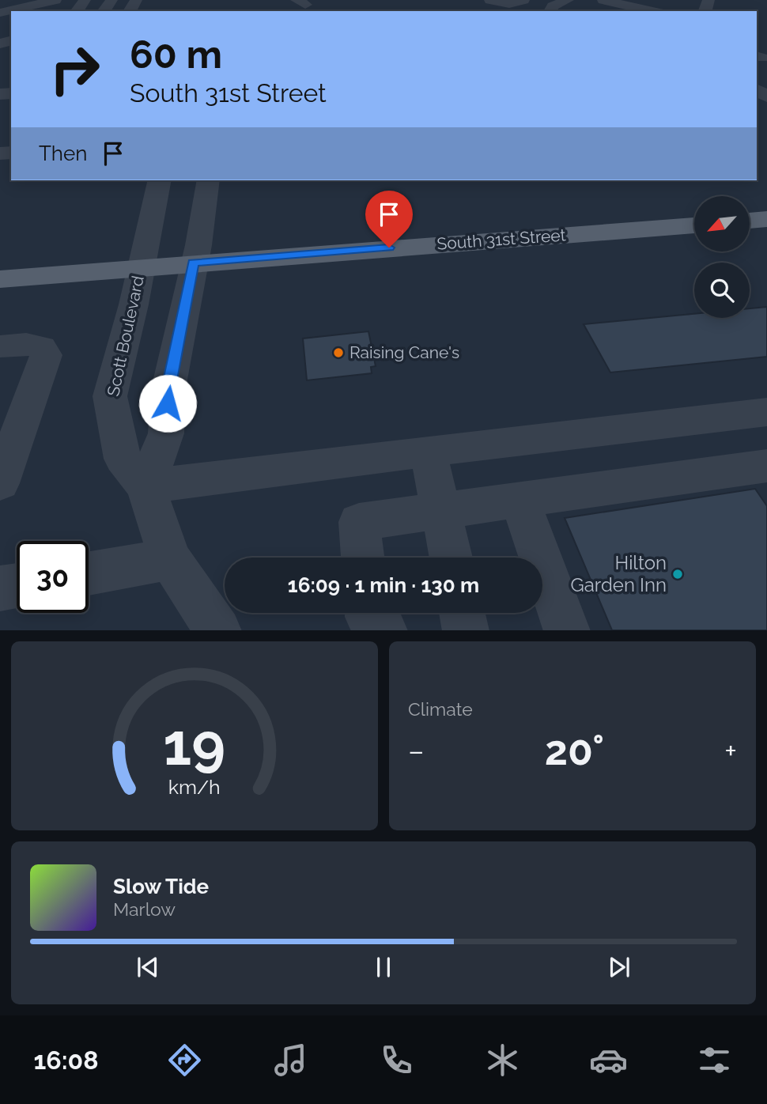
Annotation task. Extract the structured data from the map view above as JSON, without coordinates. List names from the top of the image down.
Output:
{
  "streets": {
    "main road": ["South 31st Street"],
    "street": ["Scott Boulevard"]
  },
  "crossings": [
    ["South 31st Street", "Scott Boulevard"]
  ],
  "places": ["Raising Cane's", "Hilton Garden Inn"],
  "north": "bottom left",
  "page": {
    "turn": ["60 m", "South 31st Street"],
    "then": "Then",
    "limit": "30",
    "trip": "16:09 · 1 min · 130 m",
    "tile": "Climate",
    "heat": ["−", "20°", "+"],
    "song": ["Slow Tide", "Marlow"],
    "tabs": "16:08",
    "gauge": ["19", "km/h"]
  }
}
